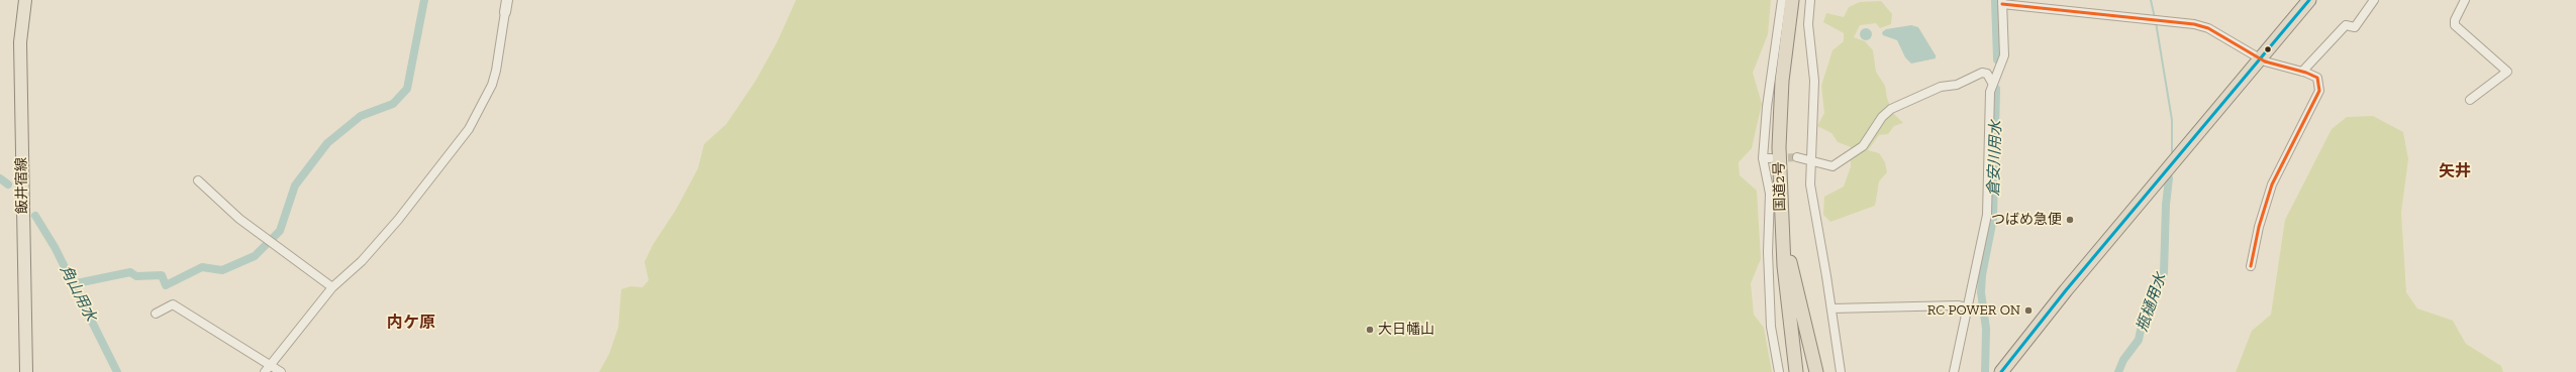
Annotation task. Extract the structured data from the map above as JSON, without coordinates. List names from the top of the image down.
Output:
{
  "streets": {
    "highway": ["国道2号"],
    "main road": ["飯井宿線"]
  },
  "districts": ["矢井", "内ケ原"],
  "water": ["倉安川用水", "角山用水", "瓶樋用水"],
  "places": ["つばめ急便", "RC POWER ON", "大日幡山"]
}
